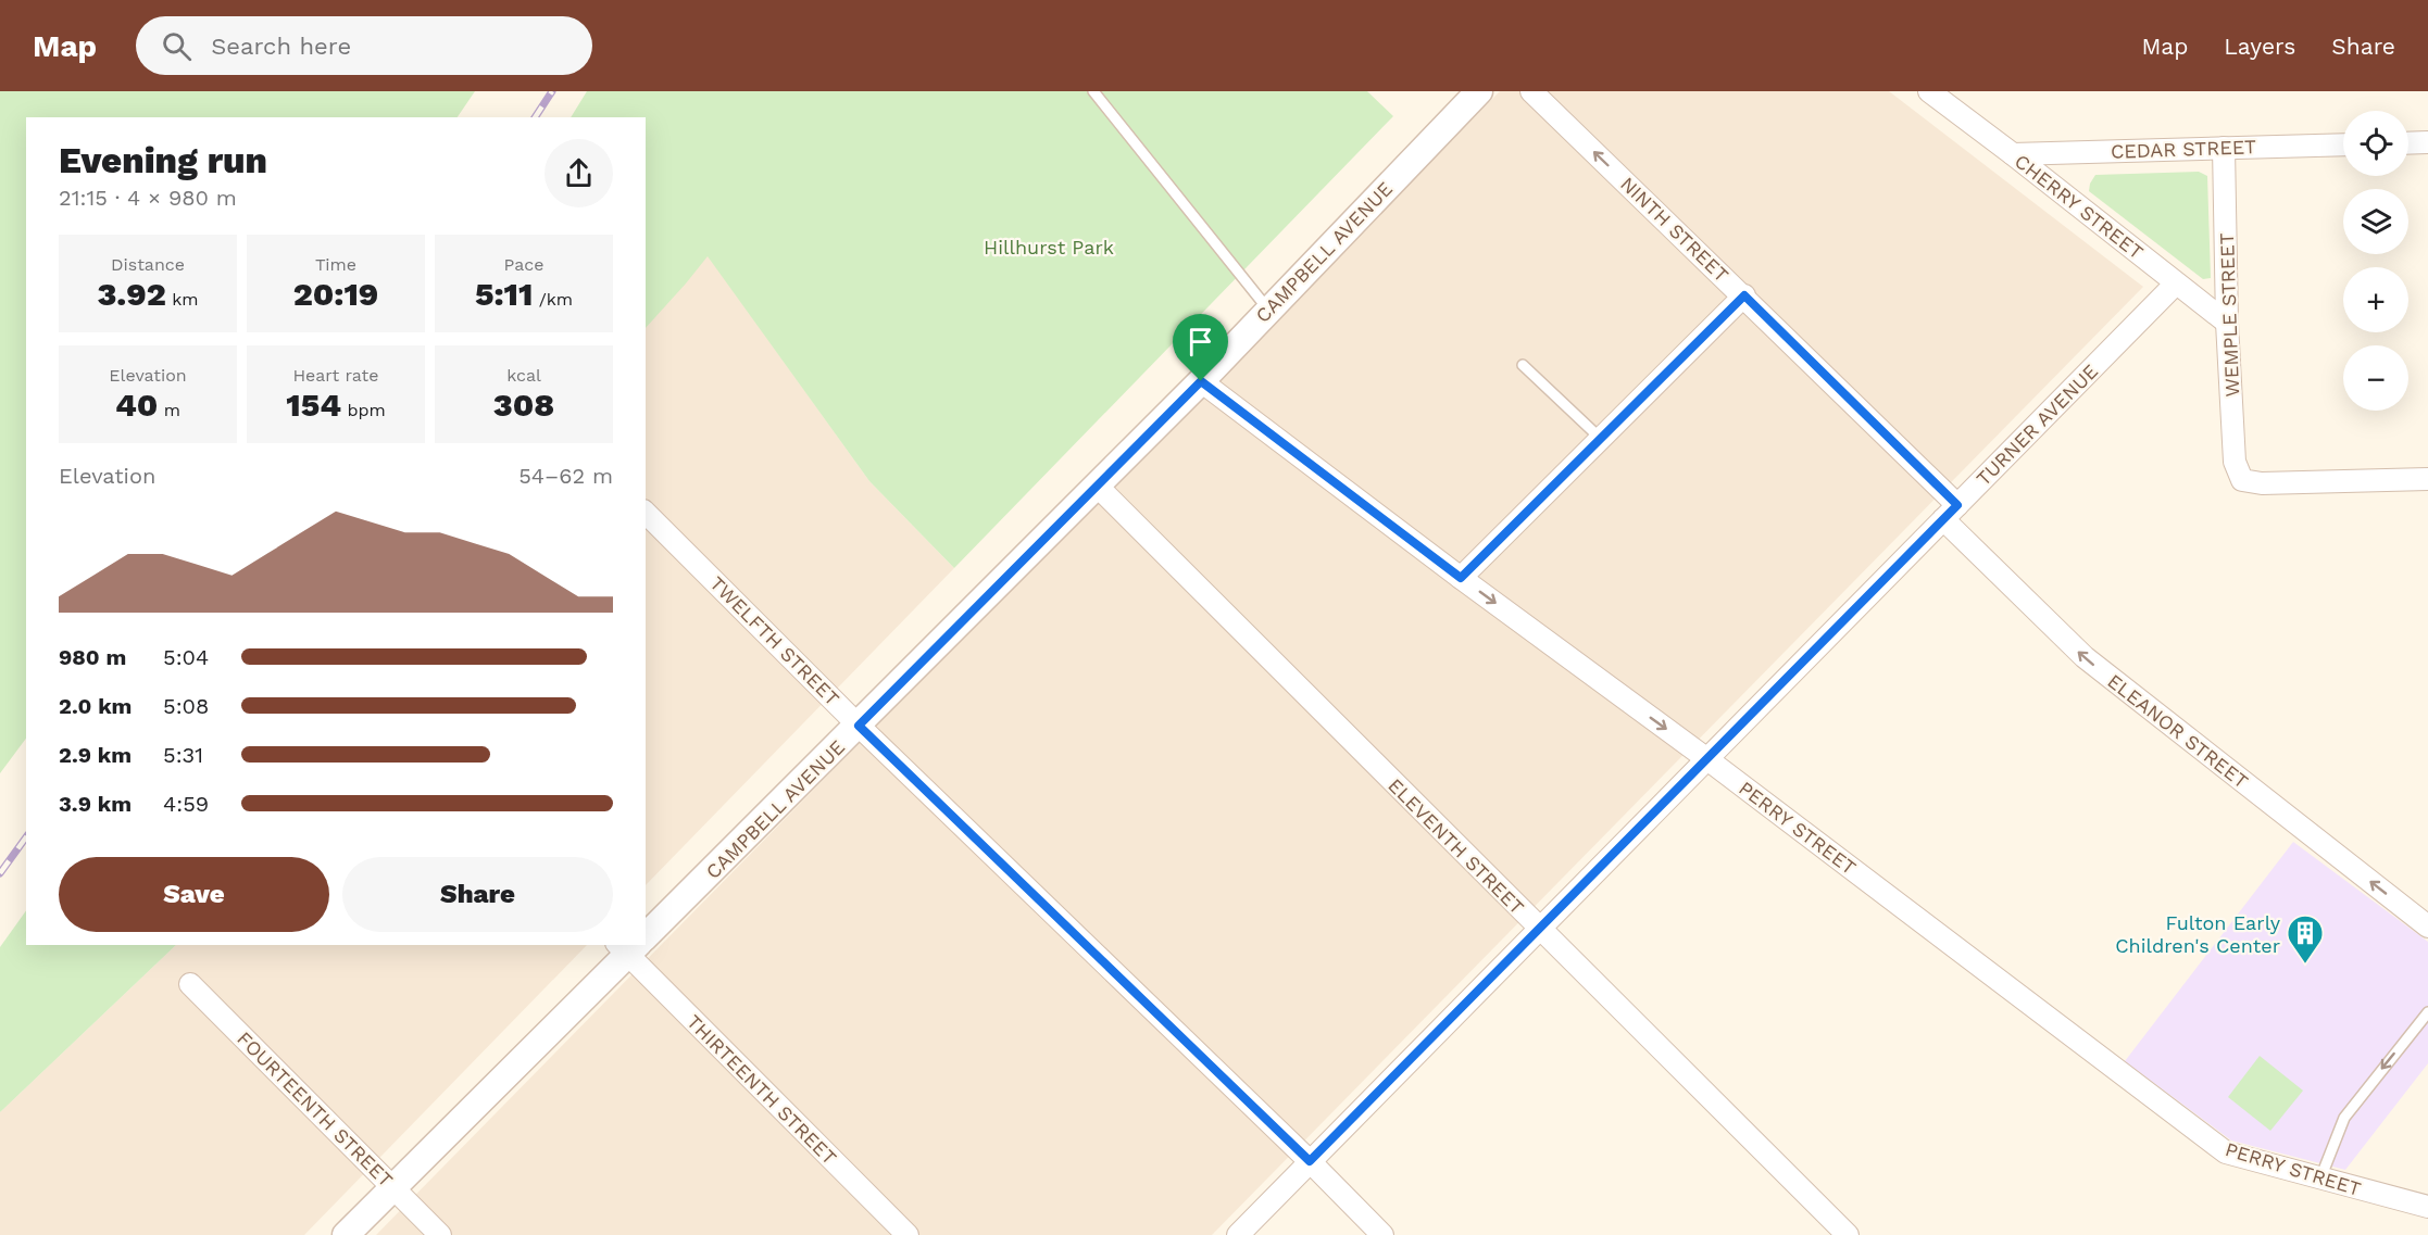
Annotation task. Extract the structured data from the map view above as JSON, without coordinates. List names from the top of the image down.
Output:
{
  "streets": {
    "street": [
      "CEDAR STREET",
      "CHERRY STREET",
      "NINTH STREET",
      "CAMPBELL AVENUE",
      "WEMPLE STREET",
      "TURNER AVENUE",
      "TWELFTH STREET",
      "ELEANOR STREET",
      "PERRY STREET",
      "ELEVENTH STREET",
      "THIRTEENTH STREET",
      "FOURTEENTH STREET"
    ]
  },
  "crossings": [
    ["CEDAR STREET", "CHERRY STREET"],
    ["CEDAR STREET", "WEMPLE STREET"],
    ["CHERRY STREET", "WEMPLE STREET"],
    ["CHERRY STREET", "TURNER AVENUE"],
    ["NINTH STREET", "TURNER AVENUE"],
    ["NINTH STREET", "ELEANOR STREET"],
    ["CAMPBELL AVENUE", "TWELFTH STREET"],
    ["CAMPBELL AVENUE", "PERRY STREET"],
    ["CAMPBELL AVENUE", "ELEVENTH STREET"],
    ["CAMPBELL AVENUE", "THIRTEENTH STREET"],
    ["CAMPBELL AVENUE", "FOURTEENTH STREET"],
    ["TURNER AVENUE", "TWELFTH STREET"],
    ["TURNER AVENUE", "ELEANOR STREET"],
    ["TURNER AVENUE", "PERRY STREET"],
    ["TURNER AVENUE", "ELEVENTH STREET"]
  ],
  "one_way": ["NINTH STREET", "ELEANOR STREET"],
  "parks": ["Hillhurst Park"],
  "places": {
    "building": ["Fulton Early Children's Center"]
  },
  "page": {
    "header": "Map",
    "search": "Search here",
    "nav": ["Map", "Layers", "Share"],
    "map_buttons": ["+", "−"],
    "heading": ["Evening run", "21:15 · 4 × 980 m"],
    "stats": [
      ["Distance", "3.92 km"],
      ["Time", "20:19"],
      ["Pace", "5:11 /km"],
      ["Elevation", "40 m"],
      ["Heart rate", "154 bpm"],
      ["kcal", "308"]
    ],
    "chart": ["Elevation", "54–62 m"],
    "list": [
      {
        "name": "980 m",
        "note": "5:04"
      },
      {
        "name": "2.0 km",
        "note": "5:08"
      },
      {
        "name": "2.9 km",
        "note": "5:31"
      },
      {
        "name": "3.9 km",
        "note": "4:59"
      }
    ],
    "buttons": ["Save", "Share"]
  }
}
